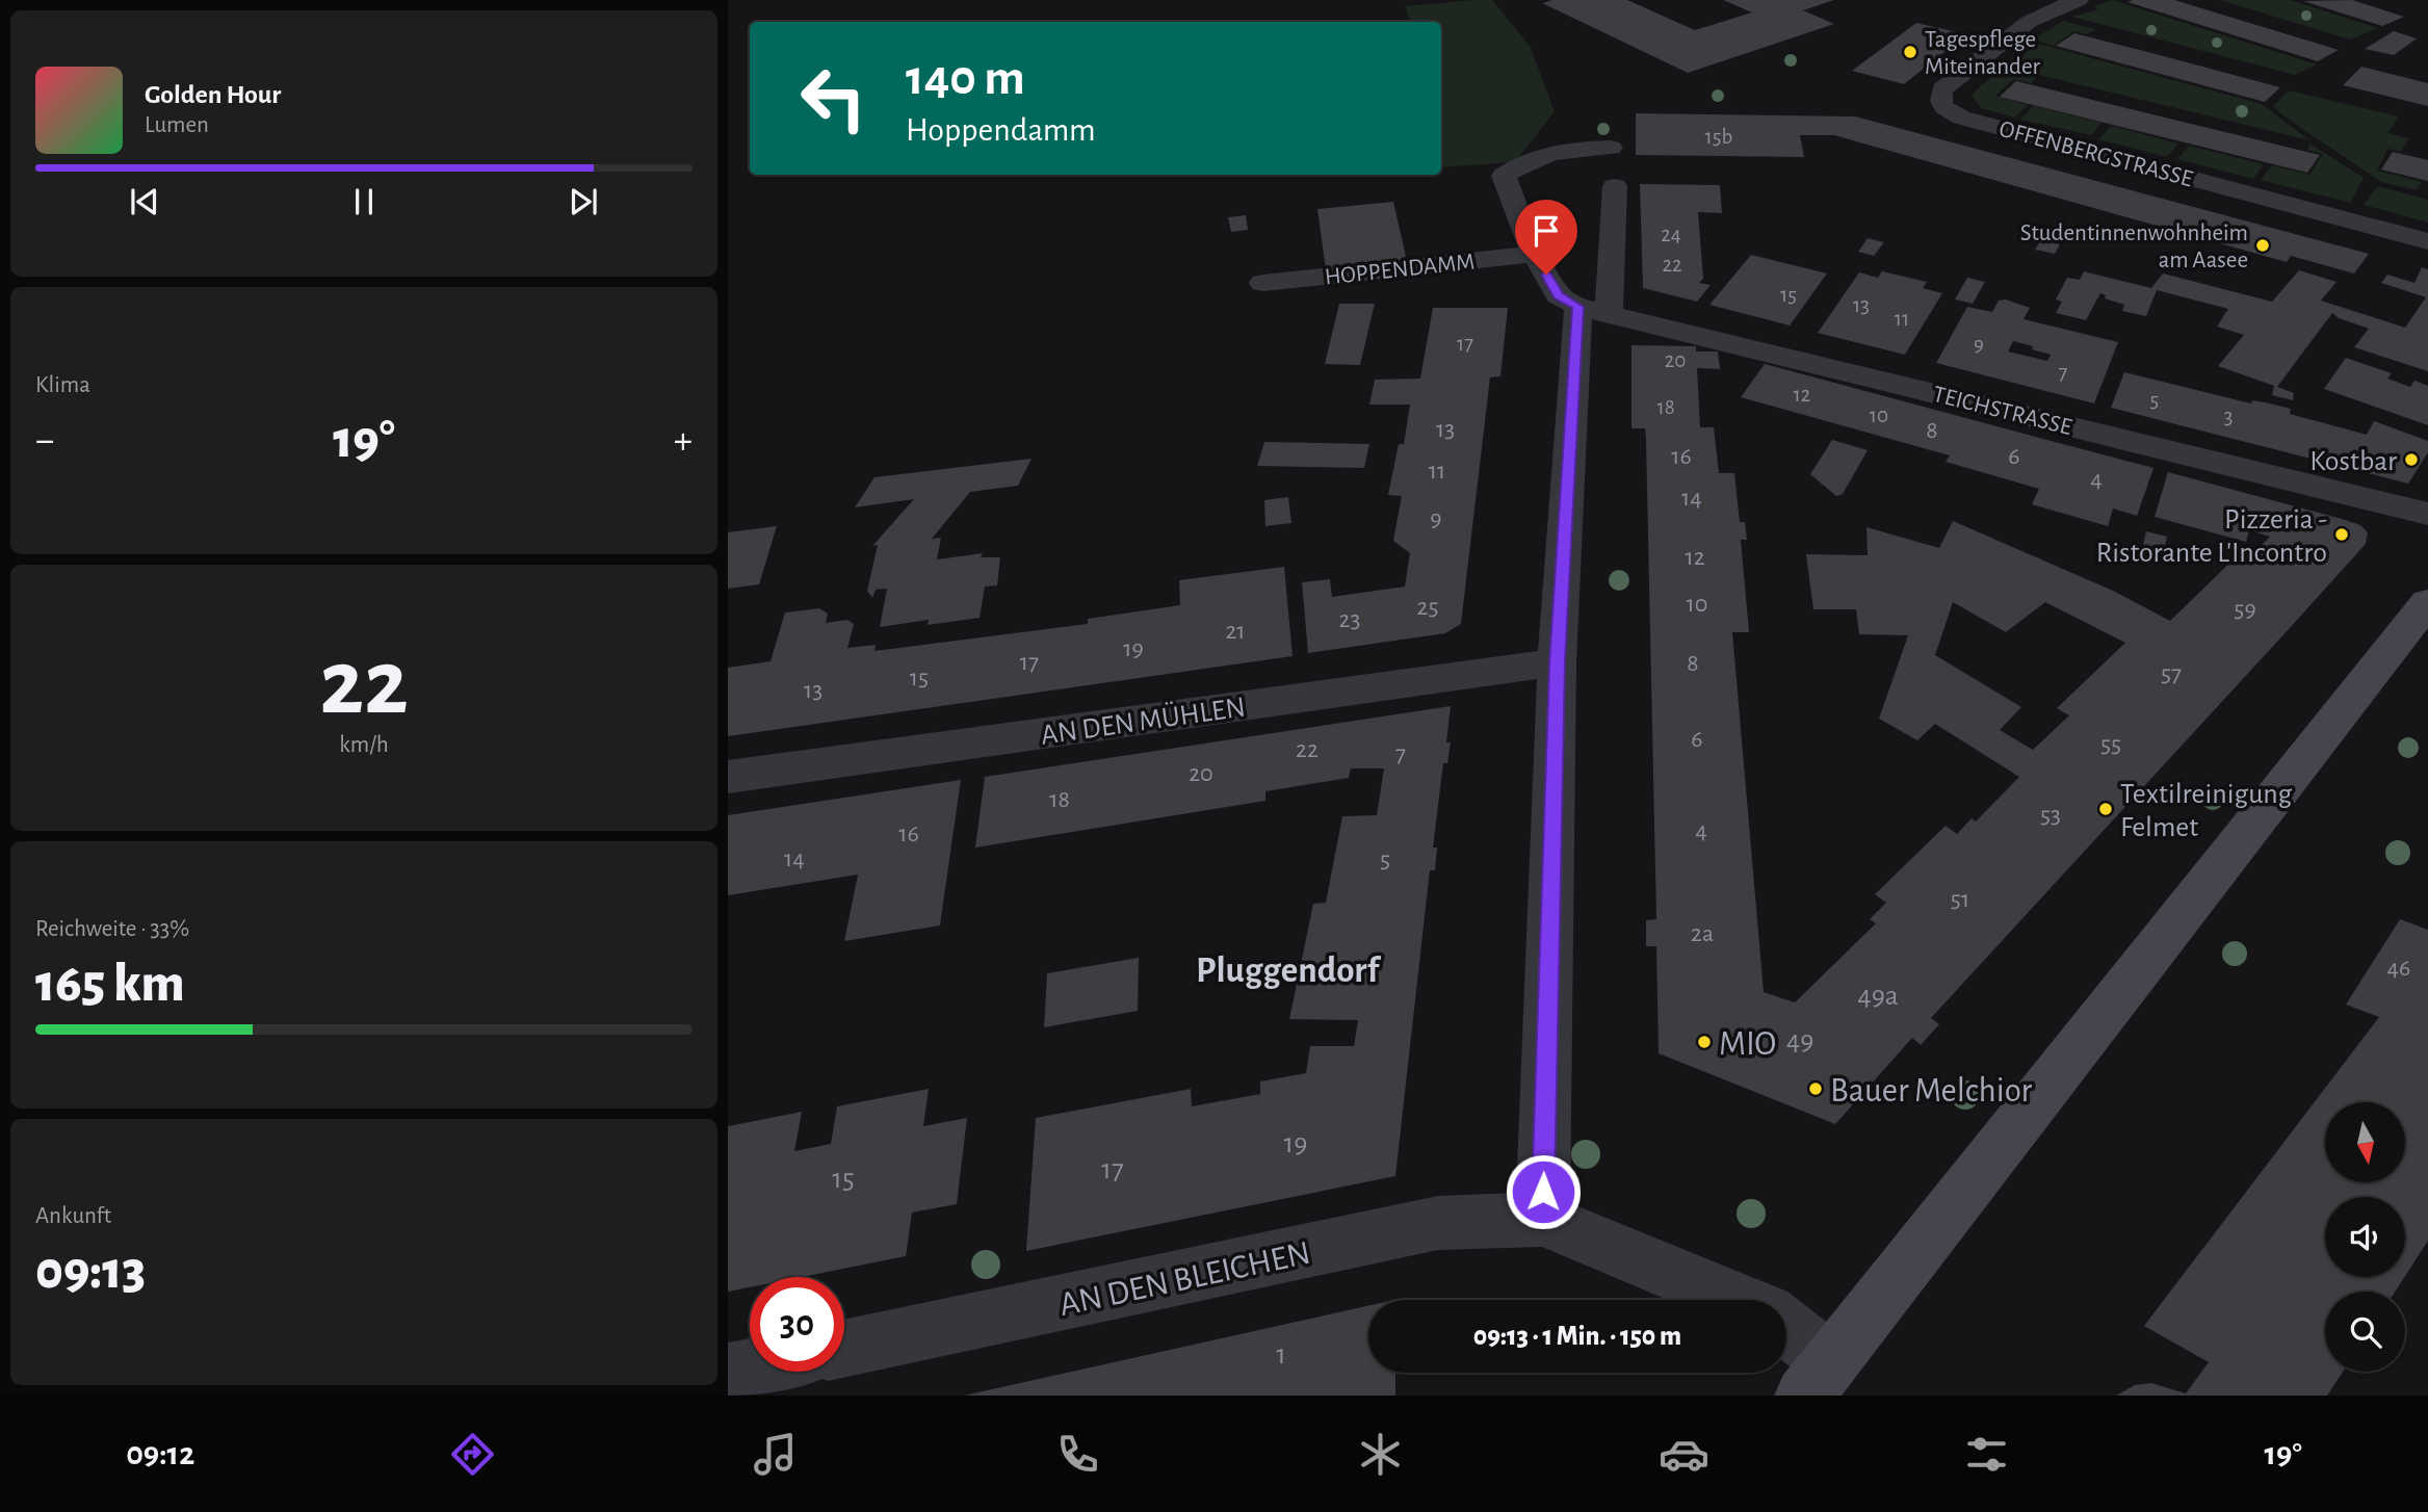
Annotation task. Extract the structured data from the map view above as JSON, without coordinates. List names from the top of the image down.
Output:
{
  "streets": {
    "street": [
      "OFFENBERGSTRASSE",
      "HOPPENDAMM",
      "TEICHSTRASSE",
      "AN DEN MÜHLEN",
      "AN DEN BLEICHEN"
    ]
  },
  "districts": ["Pluggendorf"],
  "places": [
    "Tagespflege Miteinander",
    "Studentinnenwohnheim am Aasee",
    "Kostbar",
    "Pizzeria - Ristorante L'Incontro",
    "Textilreinigung Felmet",
    "MIO",
    "Bauer Melchior"
  ],
  "house_numbers": [
    "15b",
    "24",
    "22",
    "15",
    "13",
    "11",
    "17",
    "9",
    "20",
    "7",
    "12",
    "5",
    "18",
    "10",
    "3",
    "13",
    "8",
    "16",
    "6",
    "11",
    "4",
    "14",
    "9",
    "12",
    "10",
    "25",
    "59",
    "23",
    "21",
    "19",
    "17",
    "8",
    "57",
    "15",
    "13",
    "6",
    "55",
    "22",
    "7",
    "20",
    "18",
    "53",
    "4",
    "16",
    "14",
    "5",
    "51",
    "2a",
    "46",
    "49a",
    "49",
    "19",
    "17",
    "15",
    "1"
  ],
  "north": "bottom",
  "page": {
    "turn": ["140 m", "Hoppendamm"],
    "song": ["Golden Hour", "Lumen"],
    "tile": [
      "Klima",
      ["22", "km/h"],
      ["Reichweite · 33%", "165 km"],
      ["Ankunft", "09:13"]
    ],
    "heat": ["−", "19°", "+"],
    "limit": "30",
    "trip": "09:13 · 1 Min. · 150 m",
    "tabs": ["09:12", "19°"]
  }
}
